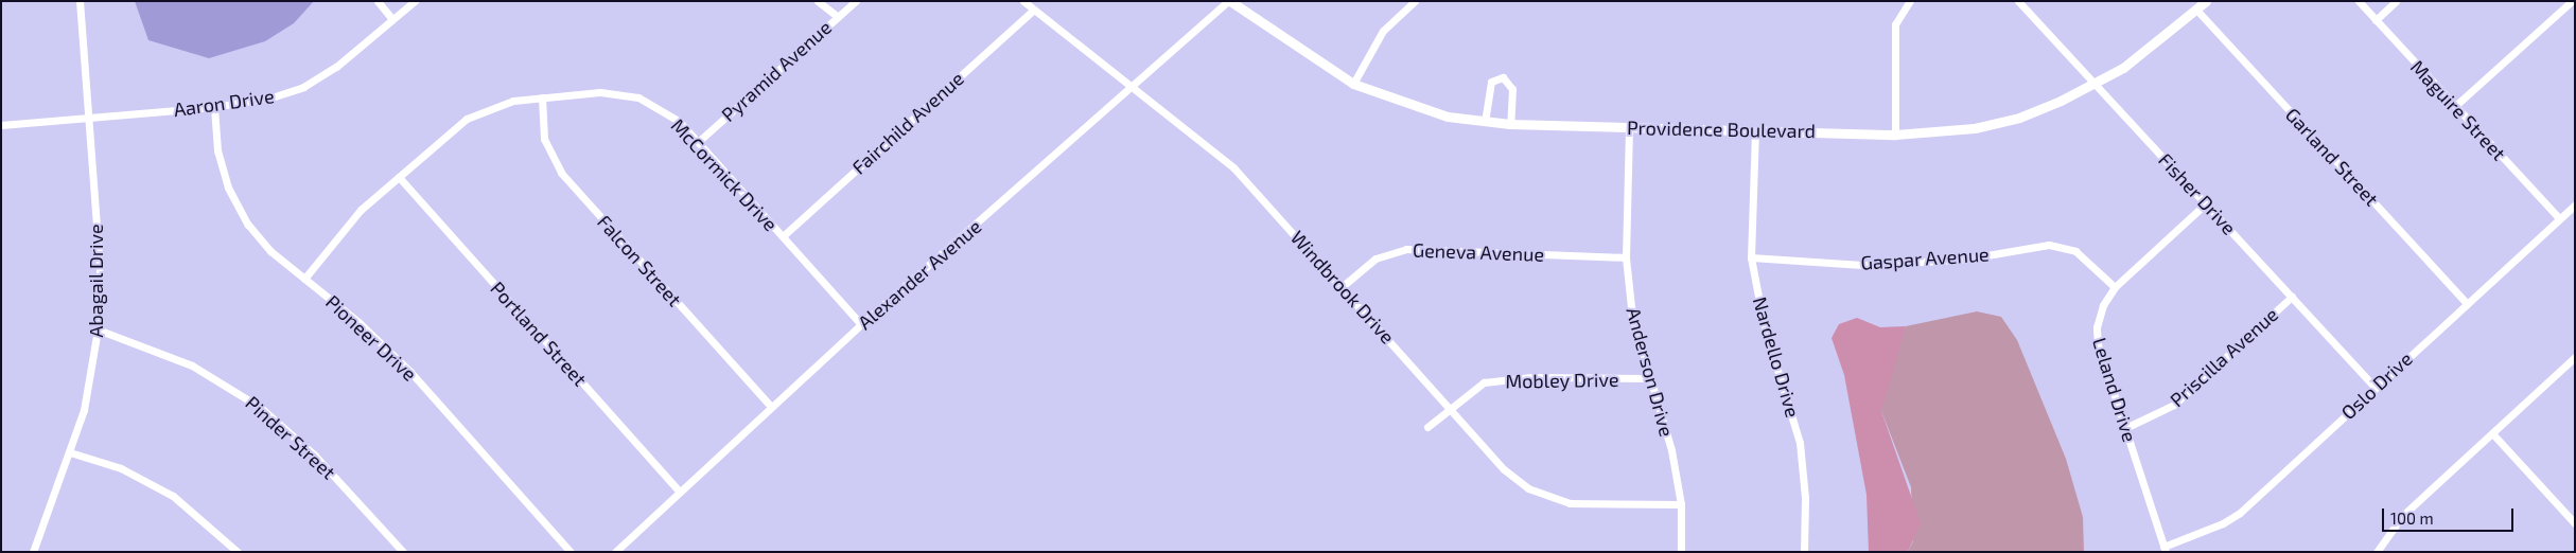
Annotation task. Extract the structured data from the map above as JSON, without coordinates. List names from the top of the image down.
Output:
{
  "streets": {
    "main road": ["Providence Boulevard"],
    "street": [
      "Pyramid Avenue",
      "Aaron Drive",
      "Maguire Street",
      "Fairchild Avenue",
      "Garland Street",
      "McCormick Drive",
      "Fisher Drive",
      "Geneva Avenue",
      "Gaspar Avenue",
      "Falcon Street",
      "Alexander Avenue",
      "Abagail Drive",
      "Windbrook Drive",
      "Portland Street",
      "Pioneer Drive",
      "Nardello Drive",
      "Priscilla Avenue",
      "Anderson Drive",
      "Mobley Drive",
      "Oslo Drive",
      "Leland Drive",
      "Pinder Street"
    ]
  },
  "crossings": [
    ["Pyramid Avenue", "McCormick Drive"],
    ["Aaron Drive", "Abagail Drive"],
    ["Aaron Drive", "Pioneer Drive"],
    ["Maguire Street", "Oslo Drive"],
    ["Fairchild Avenue", "McCormick Drive"],
    ["Fairchild Avenue", "Windbrook Drive"],
    ["Providence Boulevard", "Garland Street"],
    ["Providence Boulevard", "Fisher Drive"],
    ["Providence Boulevard", "Alexander Avenue"],
    ["Providence Boulevard", "Nardello Drive"],
    ["Providence Boulevard", "Anderson Drive"],
    ["Garland Street", "Oslo Drive"],
    ["McCormick Drive", "Falcon Street"],
    ["McCormick Drive", "Alexander Avenue"],
    ["McCormick Drive", "Portland Street"],
    ["McCormick Drive", "Pioneer Drive"],
    ["Fisher Drive", "Priscilla Avenue"],
    ["Fisher Drive", "Oslo Drive"],
    ["Fisher Drive", "Leland Drive"],
    ["Geneva Avenue", "Windbrook Drive"],
    ["Geneva Avenue", "Anderson Drive"],
    ["Gaspar Avenue", "Nardello Drive"],
    ["Gaspar Avenue", "Leland Drive"],
    ["Falcon Street", "Alexander Avenue"],
    ["Alexander Avenue", "Windbrook Drive"],
    ["Alexander Avenue", "Portland Street"],
    ["Abagail Drive", "Pinder Street"],
    ["Windbrook Drive", "Anderson Drive"],
    ["Windbrook Drive", "Mobley Drive"],
    ["Priscilla Avenue", "Leland Drive"],
    ["Anderson Drive", "Mobley Drive"],
    ["Oslo Drive", "Leland Drive"]
  ],
  "scale_bar": "100 m"
}
